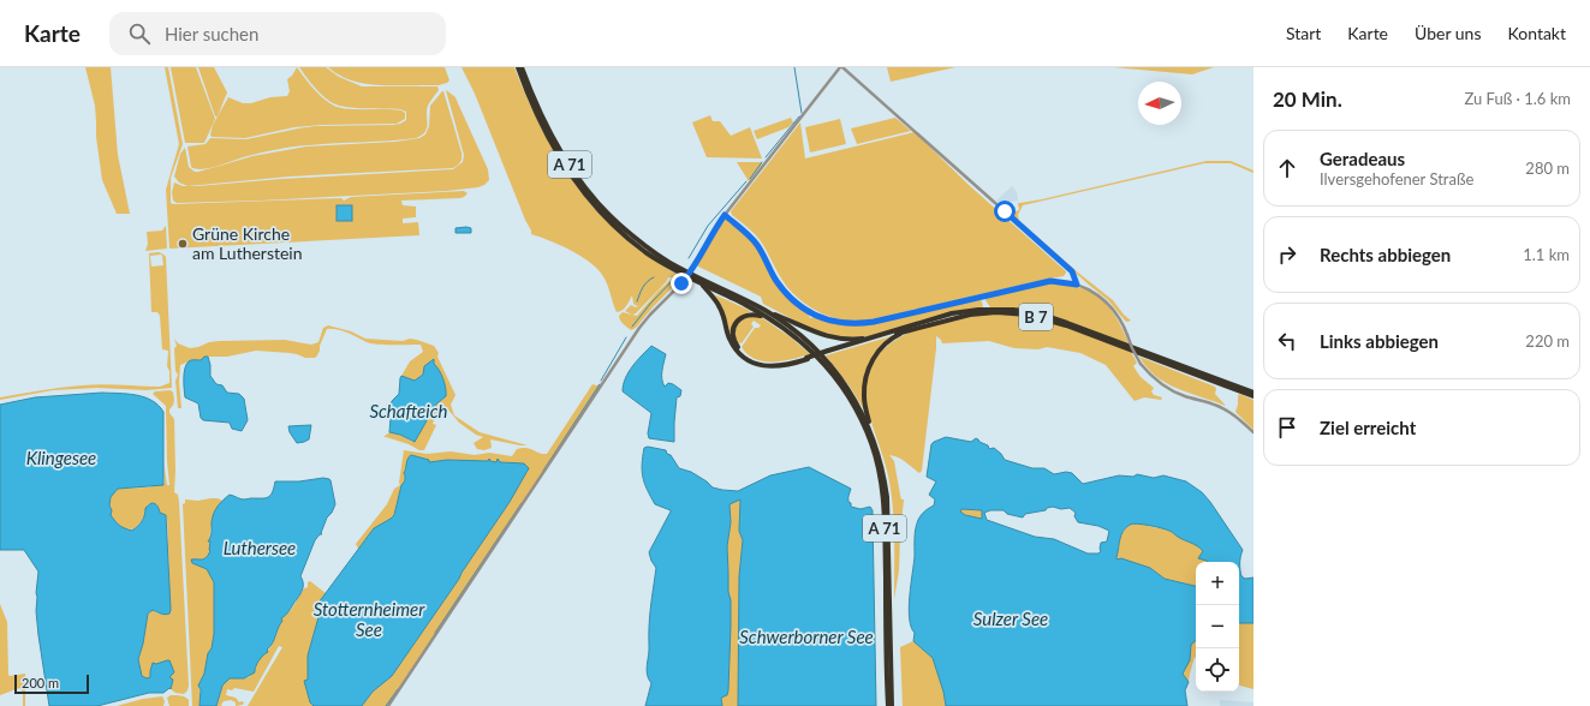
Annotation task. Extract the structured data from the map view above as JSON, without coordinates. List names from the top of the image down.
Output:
{
  "streets": {
    "highway": ["A 71", "B 7"]
  },
  "water": [
    "Schafteich",
    "Klingesee",
    "Luthersee",
    "Stotternheimer See",
    "Sulzer See",
    "Schwerborner See"
  ],
  "places": ["Grüne Kirche am Lutherstein"],
  "scale_bar": "200 m",
  "north": "left",
  "page": {
    "header": "Karte",
    "search": "Hier suchen",
    "nav": [
      "Start",
      "Karte",
      "Über uns",
      "Kontakt"
    ],
    "heading": ["20 Min.", "Zu Fuß · 1.6 km"],
    "list": [
      ["Geradeaus", "Ilversgehofener Straße", "280 m"],
      ["Rechts abbiegen", "1.1 km"],
      ["Links abbiegen", "220 m"],
      "Ziel erreicht"
    ],
    "map_buttons": ["+", "−"],
    "scale": "200 m"
  }
}
